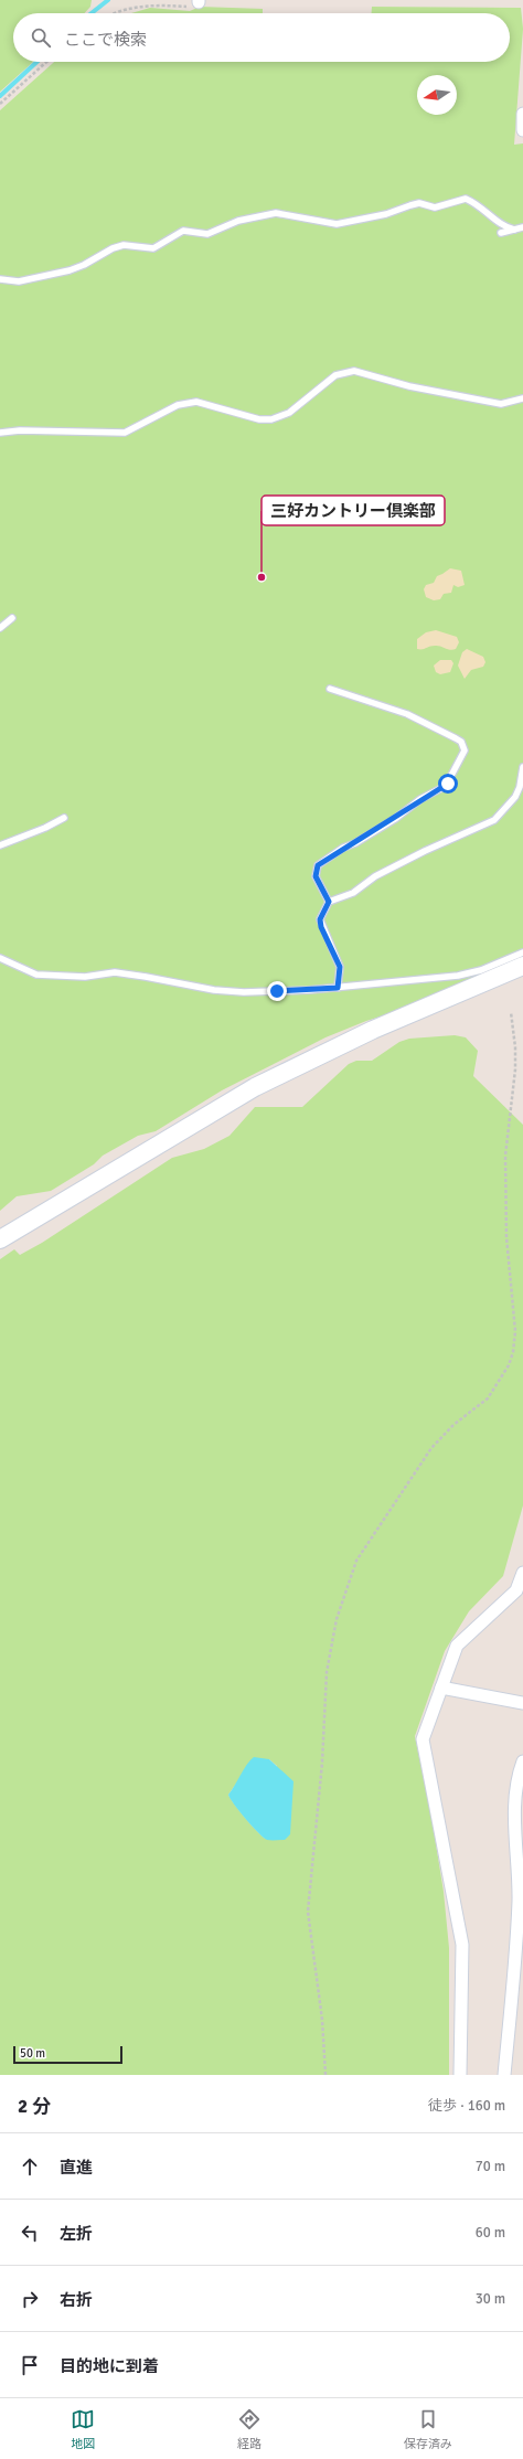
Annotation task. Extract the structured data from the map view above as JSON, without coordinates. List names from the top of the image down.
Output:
{
  "places": ["三好カントリー倶楽部"],
  "scale_bar": "50 m",
  "north": "left",
  "page": {
    "search": "ここで検索",
    "scale": "50 m",
    "heading": ["2 分", "徒歩 · 160 m"],
    "list": [
      ["直進", "70 m"],
      ["左折", "60 m"],
      ["右折", "30 m"],
      "目的地に到着"
    ],
    "nav": ["地図", "経路", "保存済み"]
  }
}
